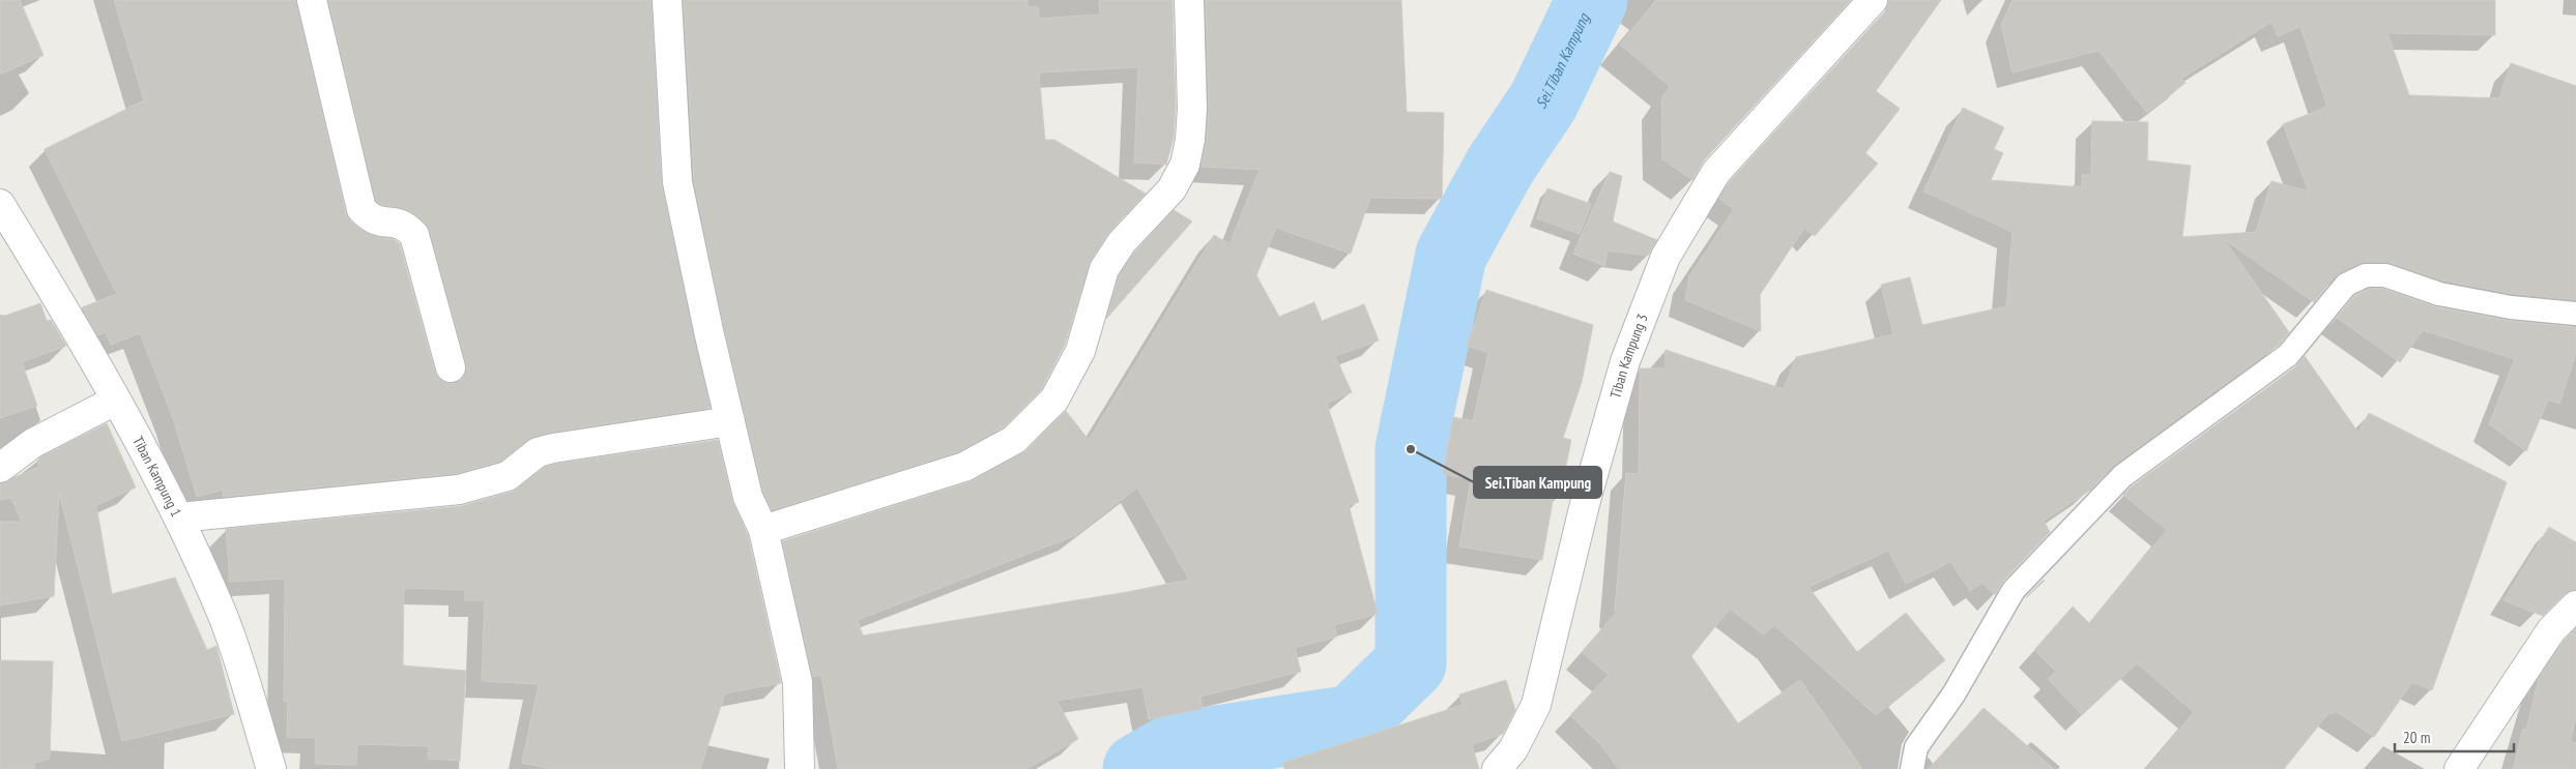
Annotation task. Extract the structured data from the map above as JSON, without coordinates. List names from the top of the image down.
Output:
{
  "streets": {
    "street": ["Tiban Kampung 3", "Tiban Kampung 1"]
  },
  "water": ["Sei.Tiban Kampung"],
  "places": ["Sei.Tiban Kampung"],
  "scale_bar": "20 m"
}
